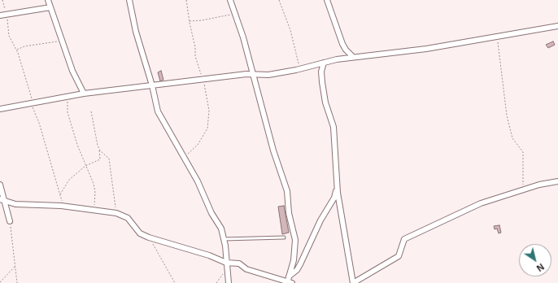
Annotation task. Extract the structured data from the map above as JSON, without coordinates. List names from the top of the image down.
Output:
{
  "north": "bottom right"
}
